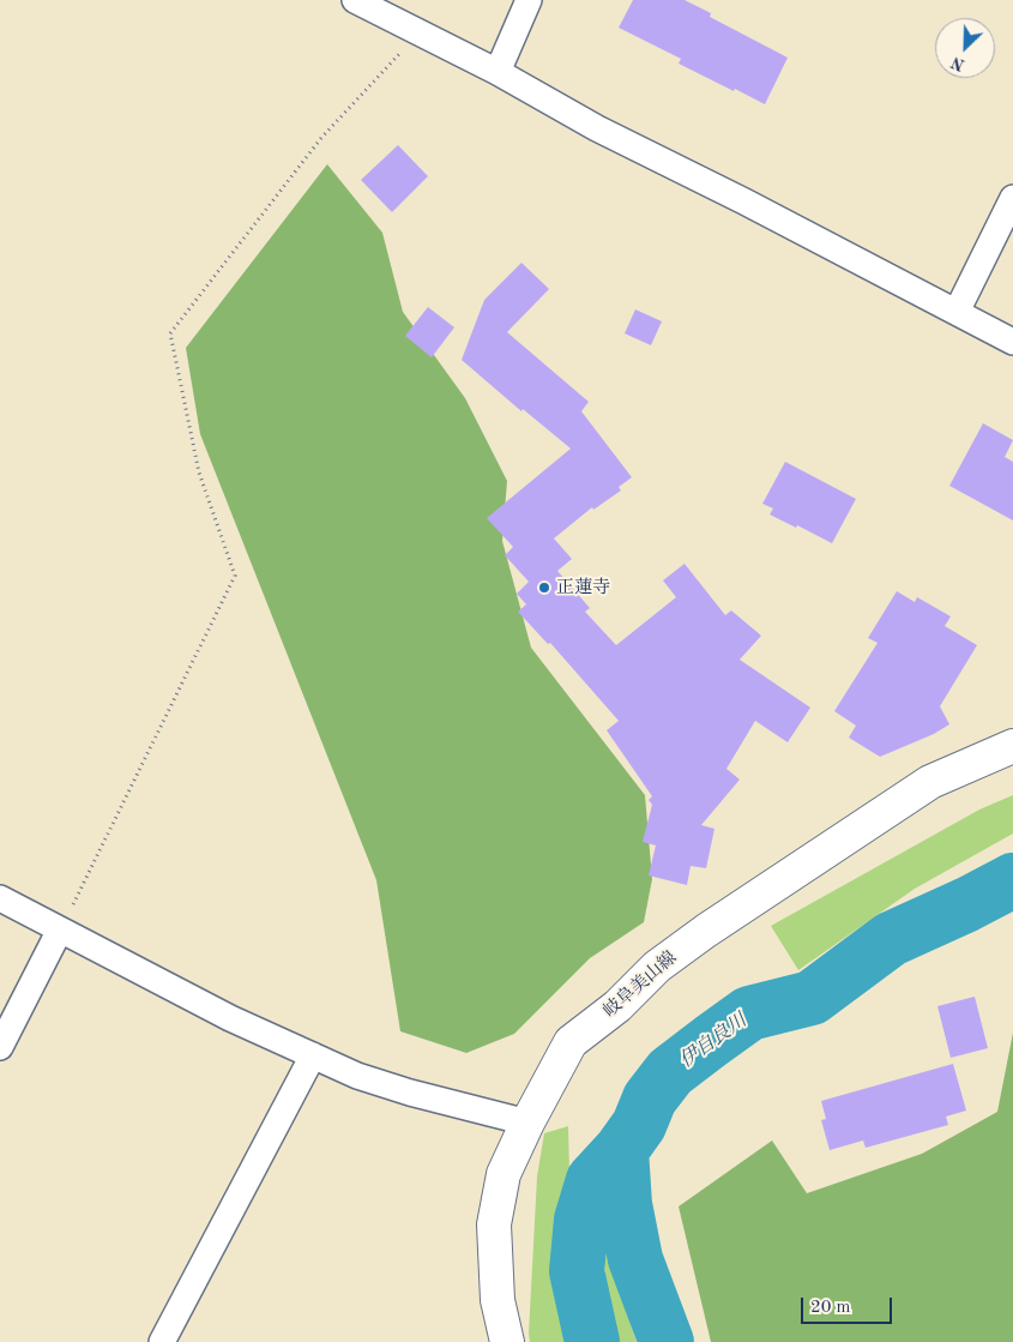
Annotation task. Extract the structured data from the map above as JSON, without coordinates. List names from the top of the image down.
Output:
{
  "streets": {
    "main road": ["岐阜美山線"]
  },
  "water": ["伊自良川"],
  "places": ["正蓮寺"],
  "scale_bar": "20 m",
  "north": "bottom left"
}
